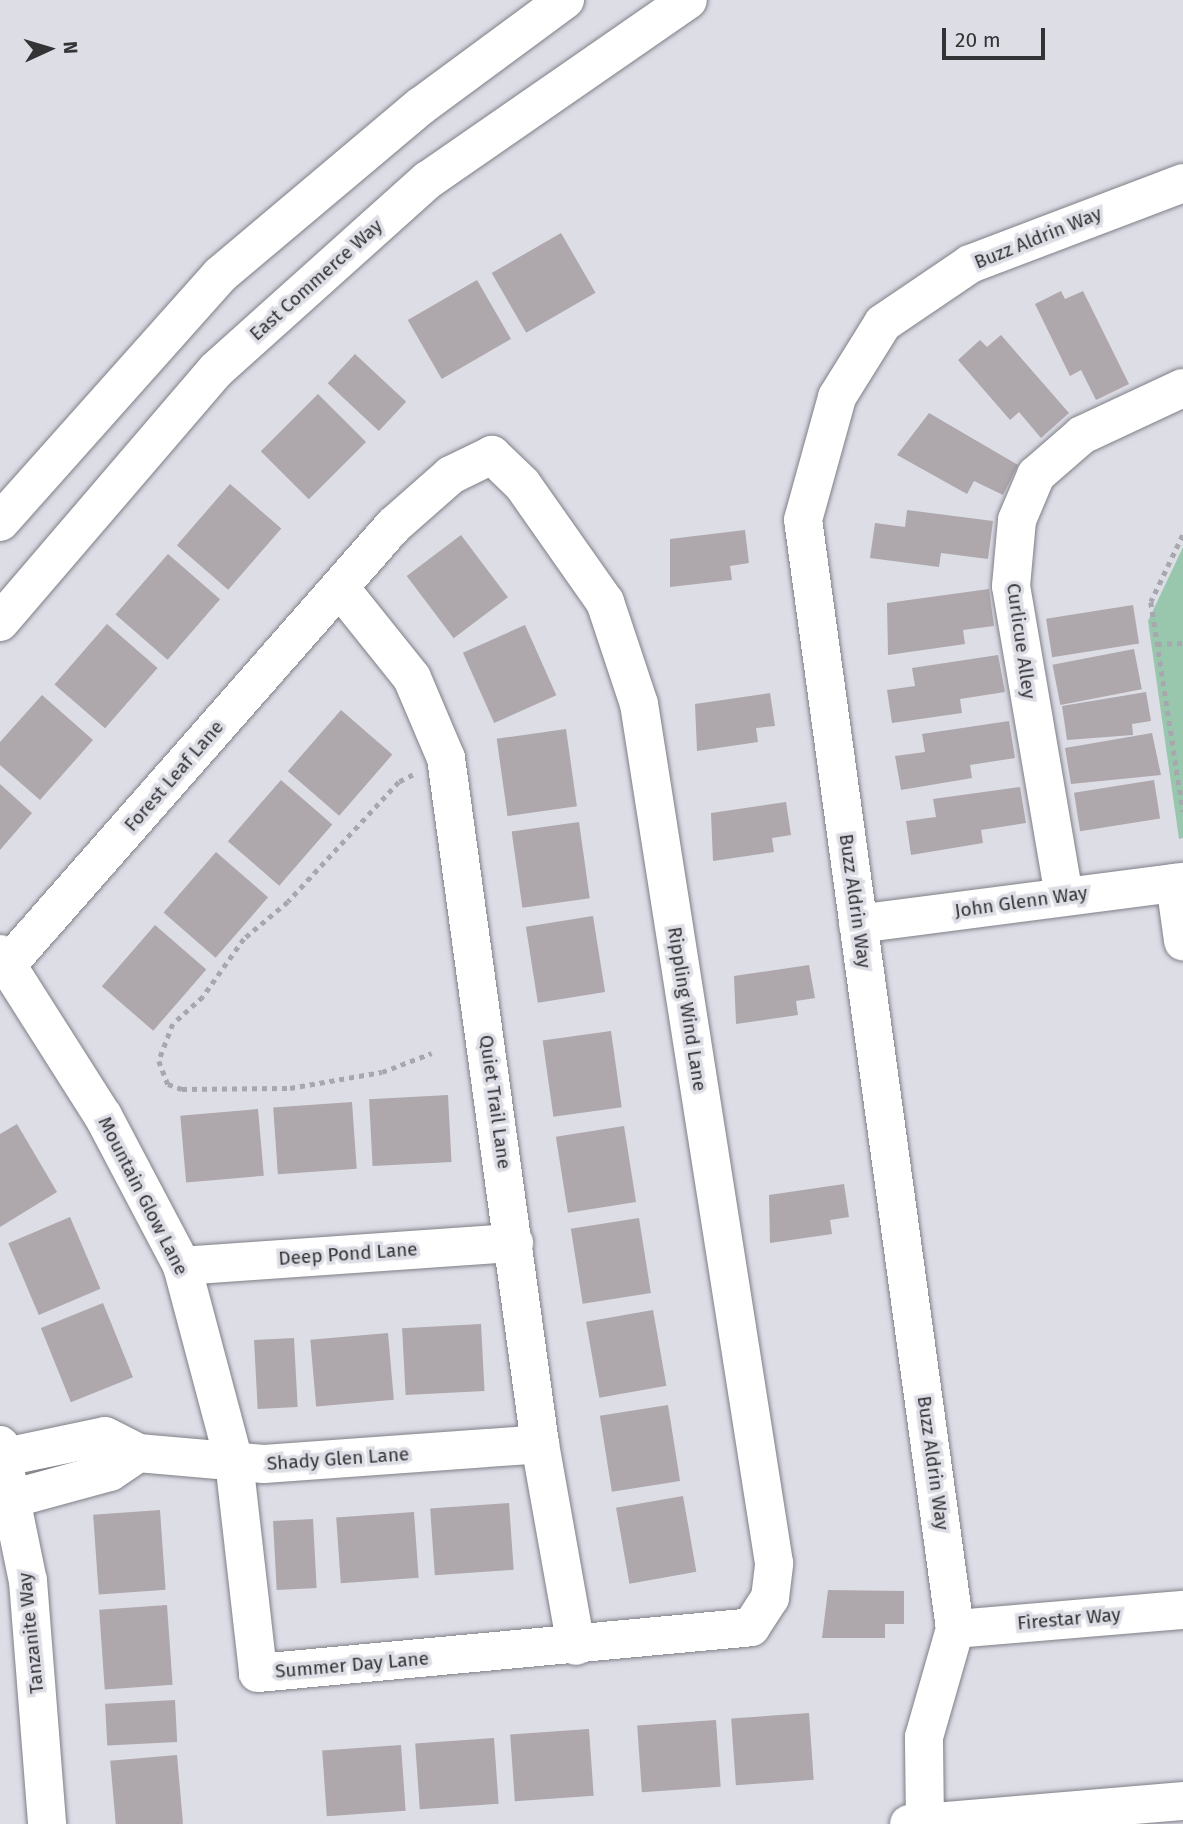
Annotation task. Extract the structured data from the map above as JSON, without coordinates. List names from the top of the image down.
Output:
{
  "streets": {
    "street": [
      "Buzz Aldrin Way",
      "East Commerce Way",
      "Curlicue Alley",
      "Forest Leaf Lane",
      "John Glenn Way",
      "Rippling Wind Lane",
      "Quiet Trail Lane",
      "Mountain Glow Lane",
      "Deep Pond Lane",
      "Shady Glen Lane",
      "Firestar Way",
      "Tanzanite Way",
      "Summer Day Lane"
    ]
  },
  "crossings": [
    ["Buzz Aldrin Way", "John Glenn Way"],
    ["Buzz Aldrin Way", "Firestar Way"],
    ["Curlicue Alley", "John Glenn Way"],
    ["Forest Leaf Lane", "Rippling Wind Lane"],
    ["Forest Leaf Lane", "Quiet Trail Lane"],
    ["Forest Leaf Lane", "Mountain Glow Lane"],
    ["Rippling Wind Lane", "Quiet Trail Lane"],
    ["Rippling Wind Lane", "Summer Day Lane"],
    ["Quiet Trail Lane", "Deep Pond Lane"],
    ["Quiet Trail Lane", "Shady Glen Lane"],
    ["Quiet Trail Lane", "Summer Day Lane"],
    ["Mountain Glow Lane", "Deep Pond Lane"],
    ["Mountain Glow Lane", "Shady Glen Lane"],
    ["Mountain Glow Lane", "Summer Day Lane"],
    ["Shady Glen Lane", "Tanzanite Way"],
    ["Shady Glen Lane", "Summer Day Lane"]
  ],
  "scale_bar": "20 m",
  "north": "right"
}
